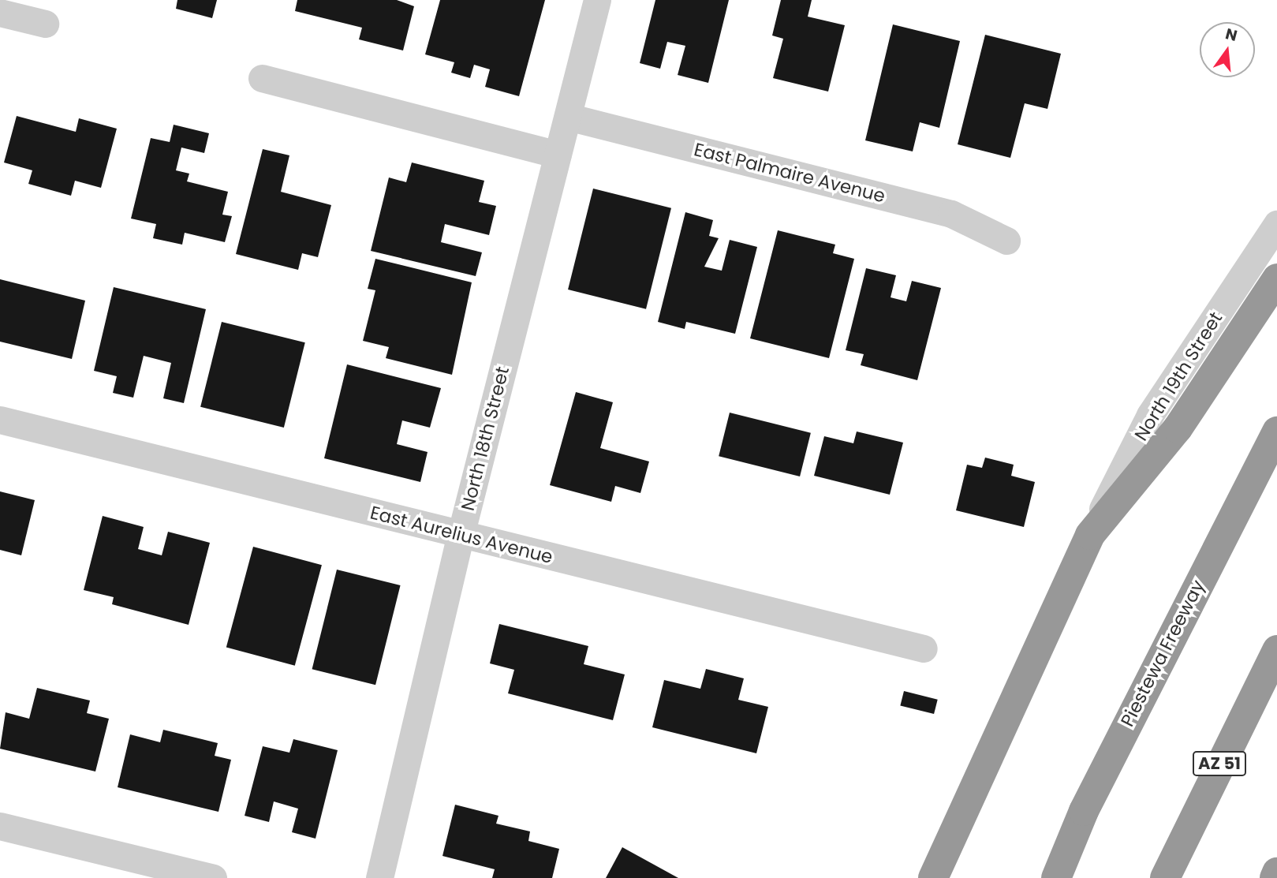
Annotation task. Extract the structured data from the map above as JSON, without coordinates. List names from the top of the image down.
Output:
{
  "streets": {
    "highway": ["Piestewa Freeway", "AZ 51"],
    "street": [
      "East Palmaire Avenue",
      "North 19th Street",
      "North 18th Street",
      "East Aurelius Avenue"
    ]
  },
  "crossings": [
    ["East Palmaire Avenue", "North 18th Street"],
    ["North 18th Street", "East Aurelius Avenue"]
  ],
  "north": "top"
}
